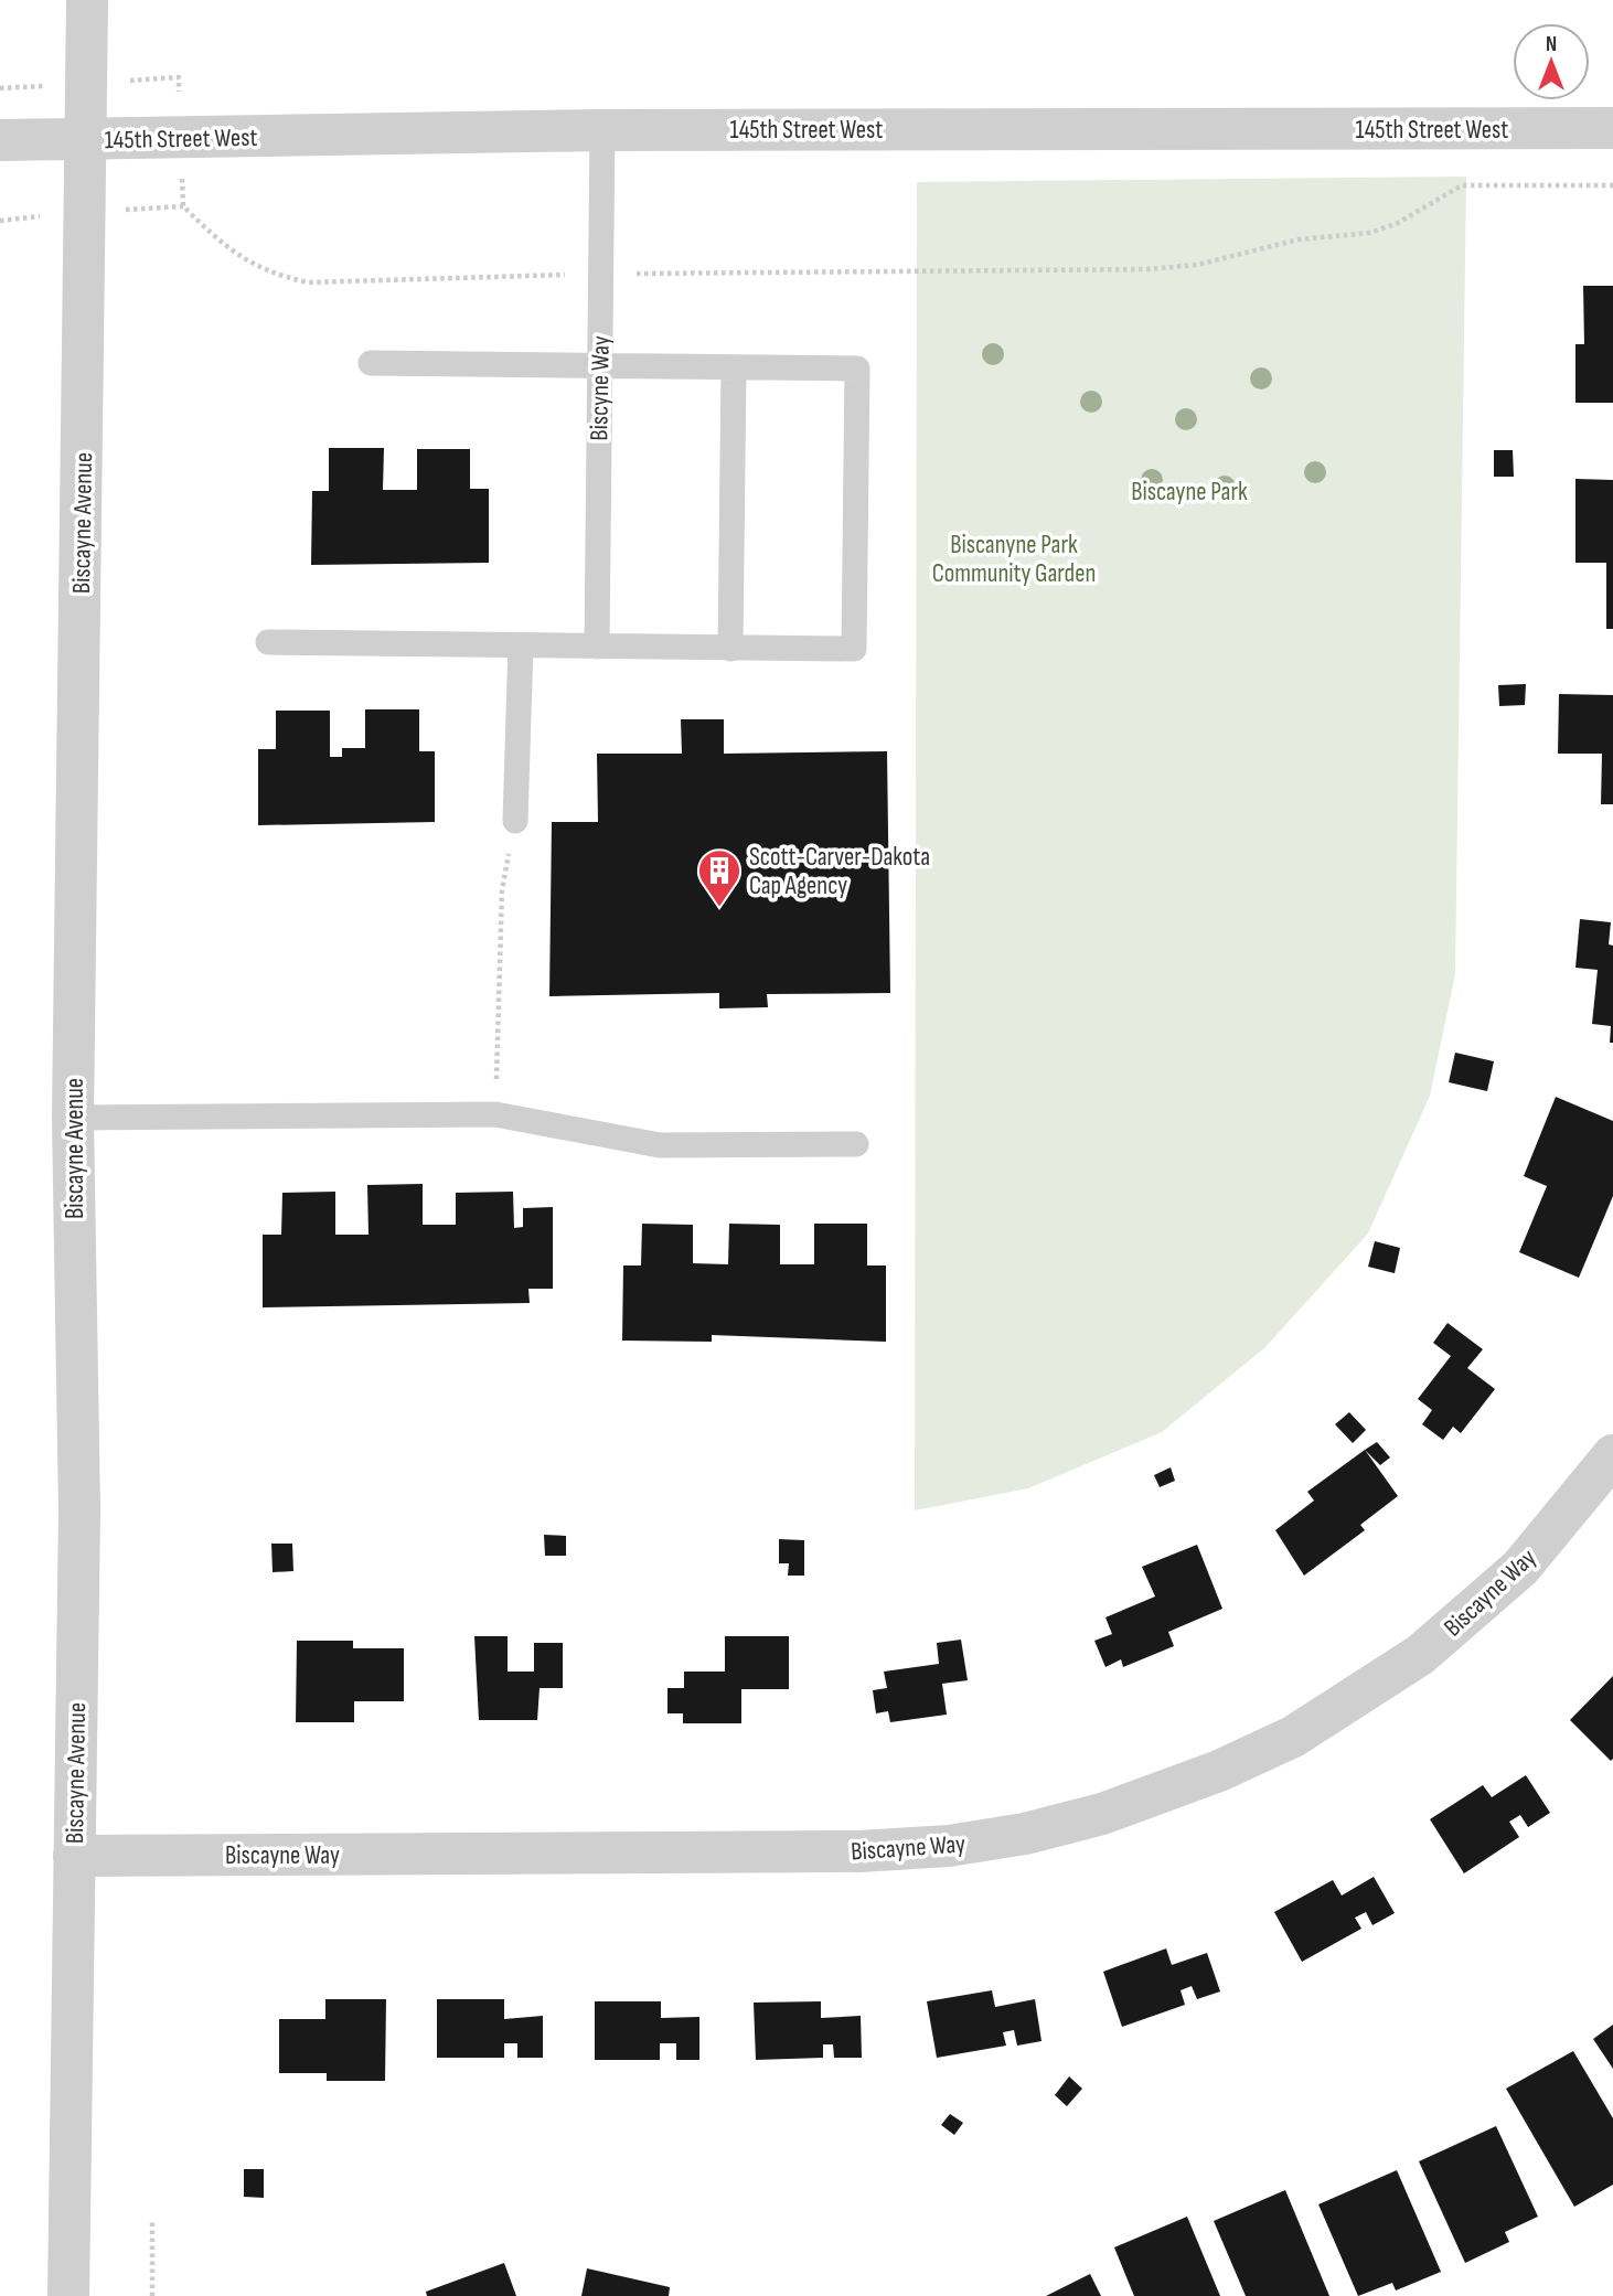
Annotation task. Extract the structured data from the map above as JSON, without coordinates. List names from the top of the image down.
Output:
{
  "streets": {
    "street": ["145th Street West", "Biscayne Avenue", "Biscayne Way"],
    "lane": ["Biscyne Way"]
  },
  "crossings": [
    ["145th Street West", "Biscyne Way"],
    ["145th Street West", "Biscayne Avenue"],
    ["Biscayne Avenue", "Biscayne Way"]
  ],
  "parks": ["Biscayne Park", "Biscanyne Park Community Garden"],
  "places": {
    "building": ["Scott-Carver-Dakota Cap Agency"]
  },
  "north": "top"
}
